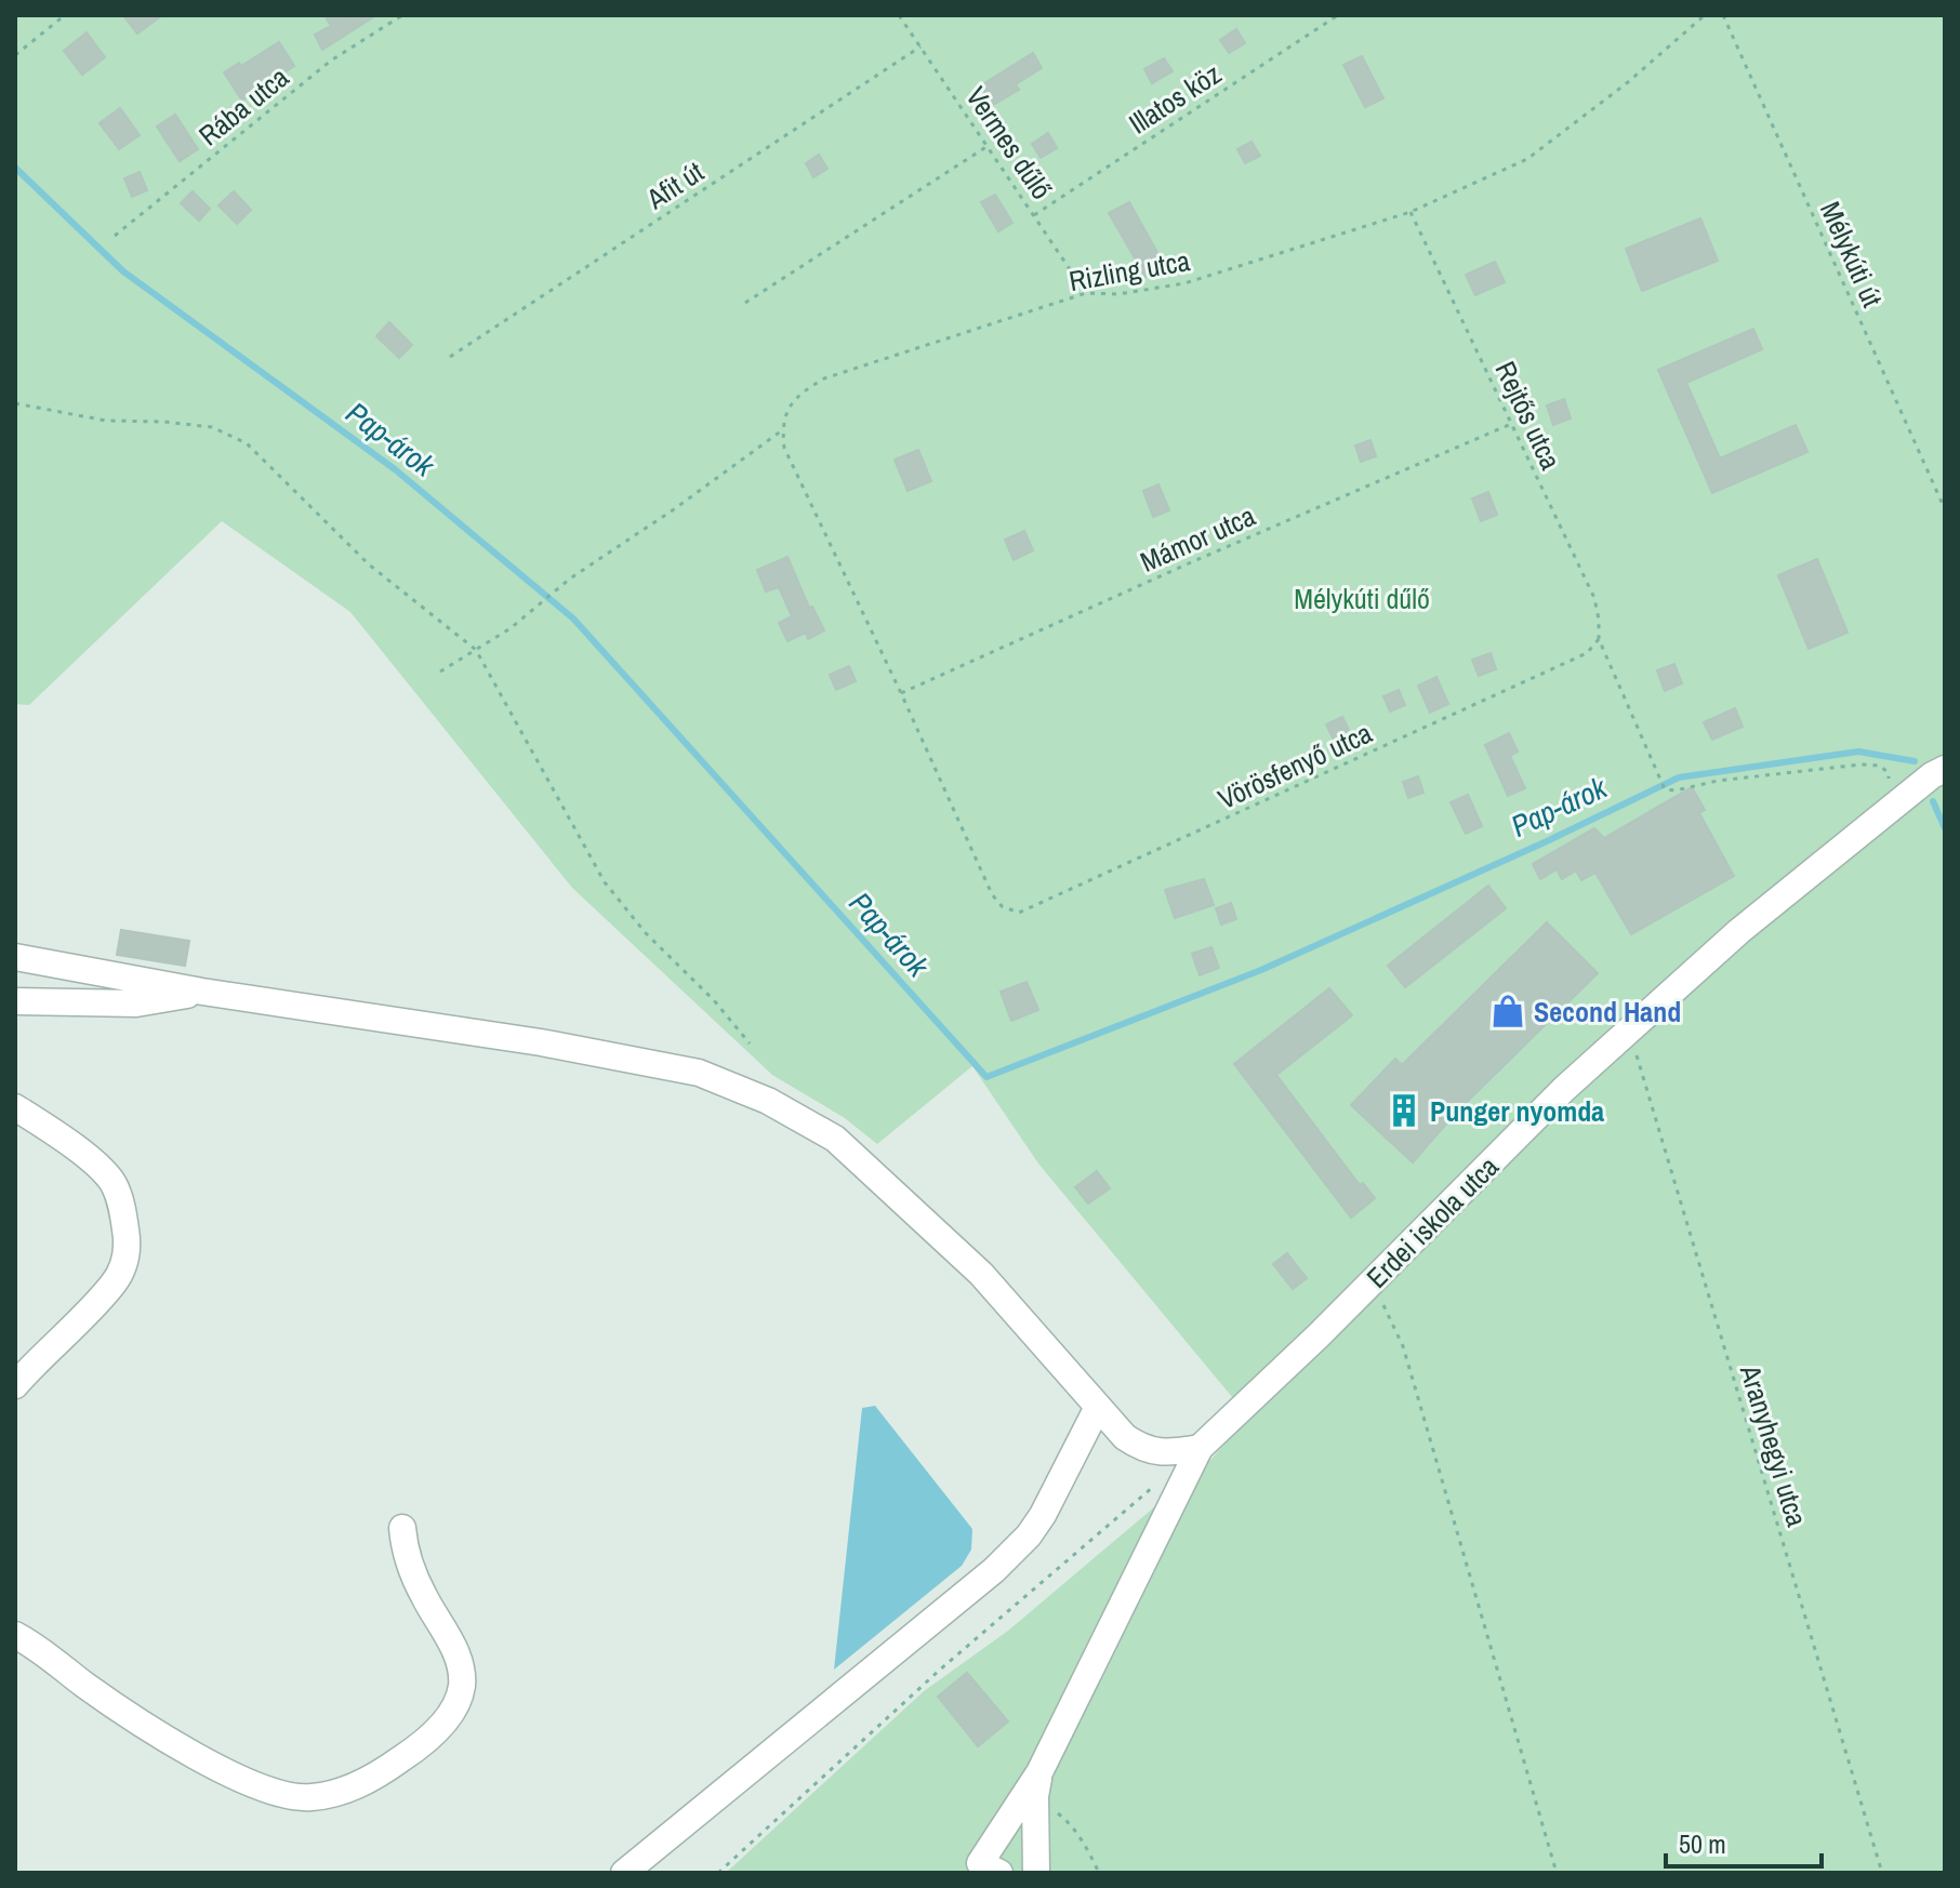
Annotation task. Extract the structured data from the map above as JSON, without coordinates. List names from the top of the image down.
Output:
{
  "streets": {
    "street": ["Erdei iskola utca"],
    "path": [
      "Illatos köz",
      "Rába utca",
      "Vermes dűlő",
      "Afit út",
      "Mélykúti út",
      "Rizling utca",
      "Rejtős utca",
      "Mámor utca",
      "Vörösfenyő utca",
      "Aranyhegyi utca"
    ]
  },
  "crossings": [
    ["Illatos köz", "Vermes dűlő"],
    ["Vermes dűlő", "Afit út"],
    ["Vermes dűlő", "Rizling utca"],
    ["Rizling utca", "Rejtős utca"],
    ["Rejtős utca", "Mámor utca"],
    ["Rejtős utca", "Vörösfenyő utca"],
    ["Mámor utca", "Vörösfenyő utca"],
    ["Erdei iskola utca", "Aranyhegyi utca"]
  ],
  "water": ["Pap-árok"],
  "parks": ["Mélykúti dűlő"],
  "places": {
    "shop": ["Second Hand"],
    "building": ["Punger nyomda"]
  },
  "scale_bar": "50 m"
}
